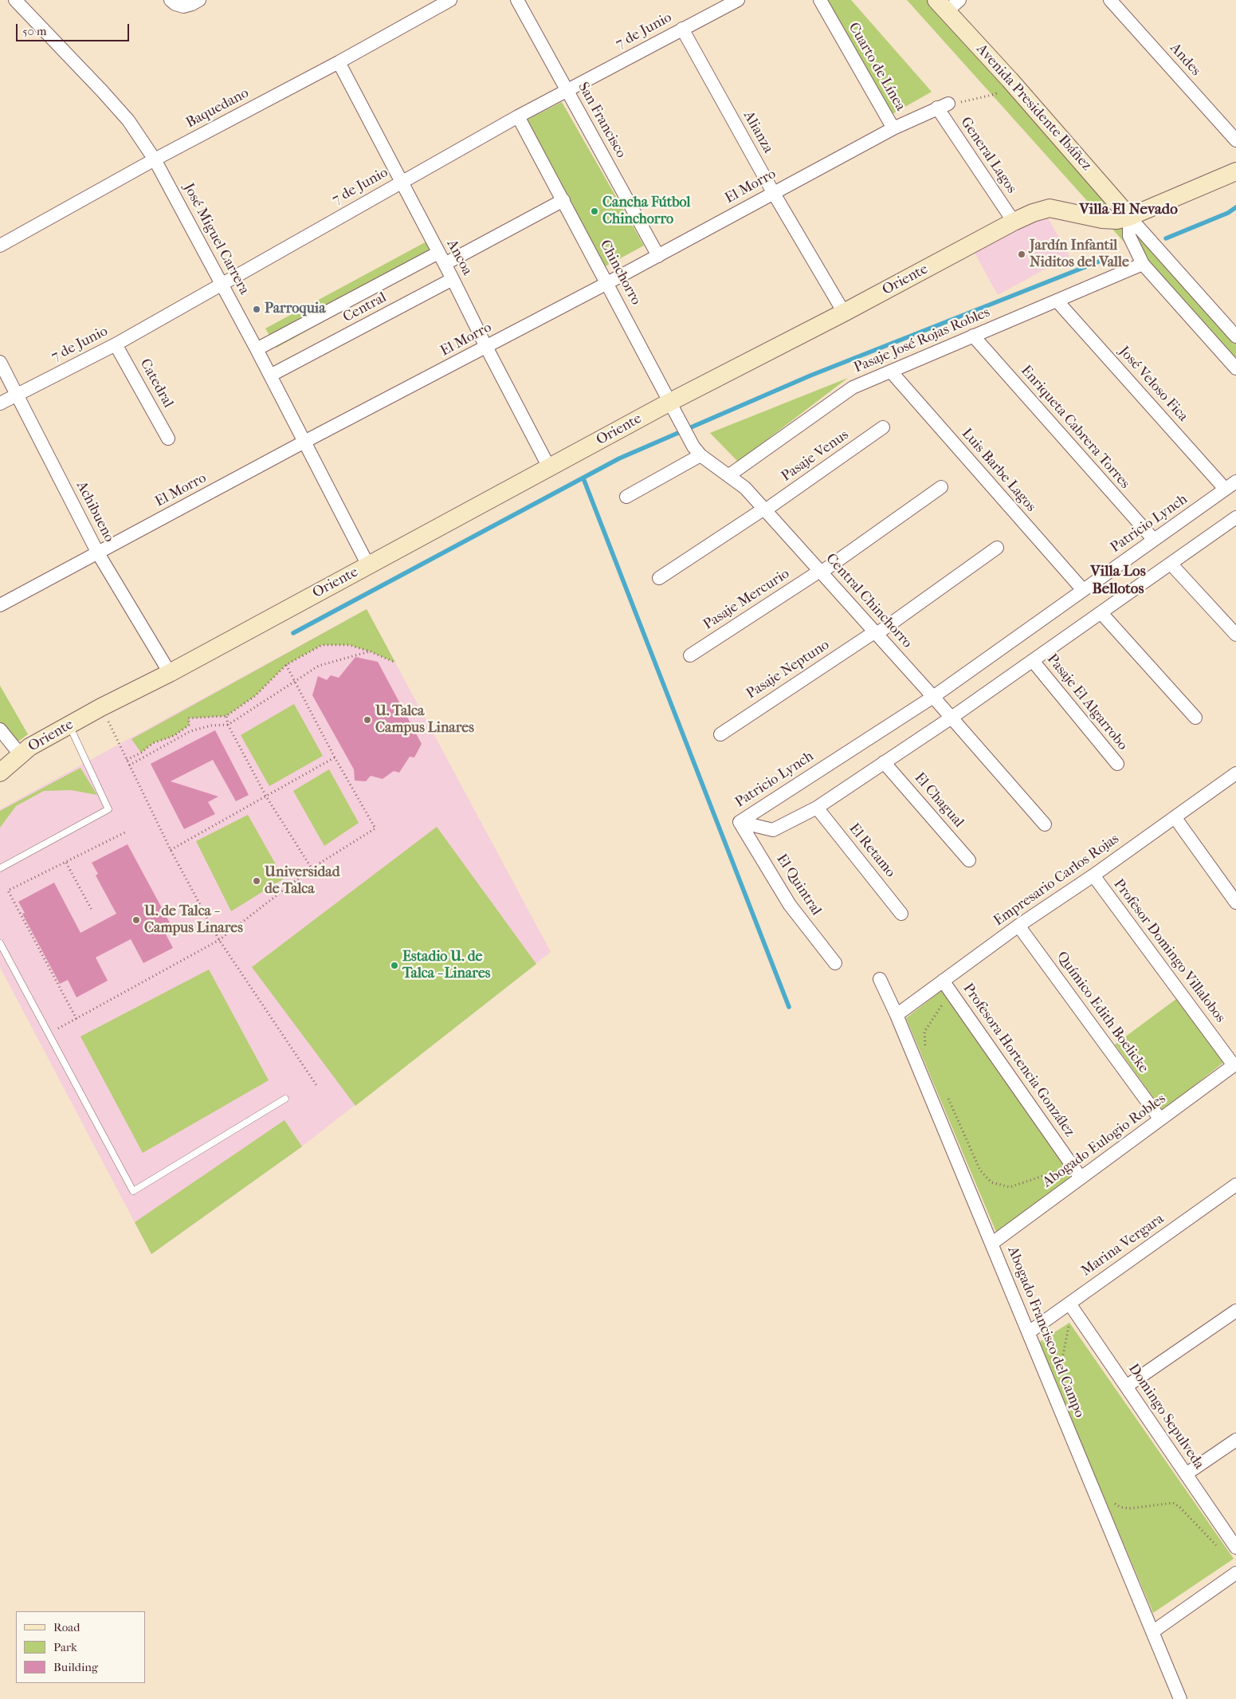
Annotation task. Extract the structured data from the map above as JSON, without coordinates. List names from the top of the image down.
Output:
{
  "streets": {
    "street": [
      "7 de Junio",
      "Andes",
      "Cuarto de Línea",
      "Avenida Presidente Ibáñez",
      "Baquedano",
      "San Francisco",
      "Alianza",
      "General Lagos",
      "El Morro",
      "José Miguel Carrera",
      "Ancoa",
      "Chinchorro",
      "Oriente",
      "Central",
      "Pasaje José Rojas Robles",
      "Catedral",
      "José Veloso Fica",
      "Enriqueta Cabrera Torres",
      "Pasaje Venus",
      "Luis Barbe Lagos",
      "Achibueno",
      "Patricio Lynch",
      "Pasaje Mercurio",
      "Central Chinchorro",
      "Pasaje Neptuno",
      "Pasaje El Algarrobo",
      "El Chagual",
      "El Retamo",
      "Empresario Carlos Rojas",
      "El Quintral",
      "Profesor Domingo Villalobos",
      "Químico Edith Boelicke",
      "Profesora Hortencia González",
      "Abogado Eulogio Robles",
      "Marina Vergara",
      "Abogado Francisco del Campo",
      "Domingo Sepulveda"
    ]
  },
  "crossings": [
    ["7 de Junio", "San Francisco"],
    ["7 de Junio", "Alianza"],
    ["7 de Junio", "José Miguel Carrera"],
    ["7 de Junio", "Ancoa"],
    ["7 de Junio", "Chinchorro"],
    ["7 de Junio", "Catedral"],
    ["7 de Junio", "Achibueno"],
    ["Cuarto de Línea", "El Morro"],
    ["Avenida Presidente Ibáñez", "Oriente"],
    ["Baquedano", "José Miguel Carrera"],
    ["Baquedano", "Ancoa"],
    ["San Francisco", "El Morro"],
    ["Alianza", "El Morro"],
    ["Alianza", "Oriente"],
    ["General Lagos", "El Morro"],
    ["General Lagos", "Oriente"],
    ["El Morro", "José Miguel Carrera"],
    ["El Morro", "Ancoa"],
    ["El Morro", "Chinchorro"],
    ["El Morro", "Achibueno"],
    ["José Miguel Carrera", "Oriente"],
    ["José Miguel Carrera", "Central"],
    ["Ancoa", "Oriente"],
    ["Ancoa", "Central"],
    ["Chinchorro", "Oriente"],
    ["Chinchorro", "Central"],
    ["Chinchorro", "Central Chinchorro"],
    ["Oriente", "Achibueno"],
    ["Oriente", "Central Chinchorro"],
    ["Pasaje José Rojas Robles", "José Veloso Fica"],
    ["Pasaje José Rojas Robles", "Enriqueta Cabrera Torres"],
    ["Pasaje José Rojas Robles", "Luis Barbe Lagos"],
    ["Pasaje José Rojas Robles", "Central Chinchorro"],
    ["José Veloso Fica", "Patricio Lynch"],
    ["Enriqueta Cabrera Torres", "Patricio Lynch"],
    ["Pasaje Venus", "Central Chinchorro"],
    ["Luis Barbe Lagos", "Patricio Lynch"],
    ["Patricio Lynch", "Central Chinchorro"],
    ["Patricio Lynch", "Pasaje El Algarrobo"],
    ["Patricio Lynch", "El Chagual"],
    ["Patricio Lynch", "El Retamo"],
    ["Patricio Lynch", "El Quintral"],
    ["Pasaje Mercurio", "Central Chinchorro"],
    ["Central Chinchorro", "Pasaje Neptuno"],
    ["Empresario Carlos Rojas", "Profesor Domingo Villalobos"],
    ["Empresario Carlos Rojas", "Químico Edith Boelicke"],
    ["Empresario Carlos Rojas", "Profesora Hortencia González"],
    ["Empresario Carlos Rojas", "Abogado Francisco del Campo"],
    ["Profesor Domingo Villalobos", "Abogado Eulogio Robles"],
    ["Químico Edith Boelicke", "Abogado Eulogio Robles"],
    ["Profesora Hortencia González", "Abogado Eulogio Robles"],
    ["Abogado Eulogio Robles", "Abogado Francisco del Campo"],
    ["Marina Vergara", "Abogado Francisco del Campo"],
    ["Marina Vergara", "Domingo Sepulveda"]
  ],
  "districts": ["Villa El Nevado", "Villa Los Bellotos"],
  "places": [
    "Cancha Fútbol Chinchorro",
    "Jardín Infantil Niditos del Valle",
    "Parroquia",
    "U. Talca Campus Linares",
    "Universidad de Talca",
    "U. de Talca - Campus Linares",
    "Estadio U. de Talca - Linares"
  ],
  "legend": ["Road", "Park", "Building"],
  "scale_bar": "50 m"
}
